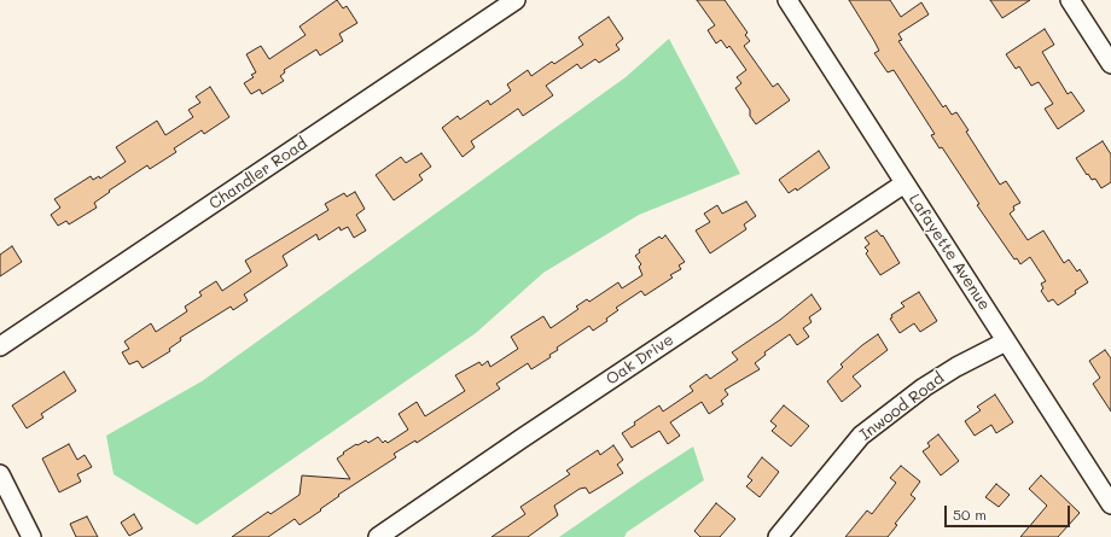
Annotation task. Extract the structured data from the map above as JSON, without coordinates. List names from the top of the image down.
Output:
{
  "streets": {
    "street": [
      "Chandler Road",
      "Lafayette Avenue",
      "Oak Drive",
      "Inwood Road"
    ]
  },
  "crossings": [
    ["Lafayette Avenue", "Oak Drive"],
    ["Lafayette Avenue", "Inwood Road"]
  ],
  "scale_bar": "50 m"
}
